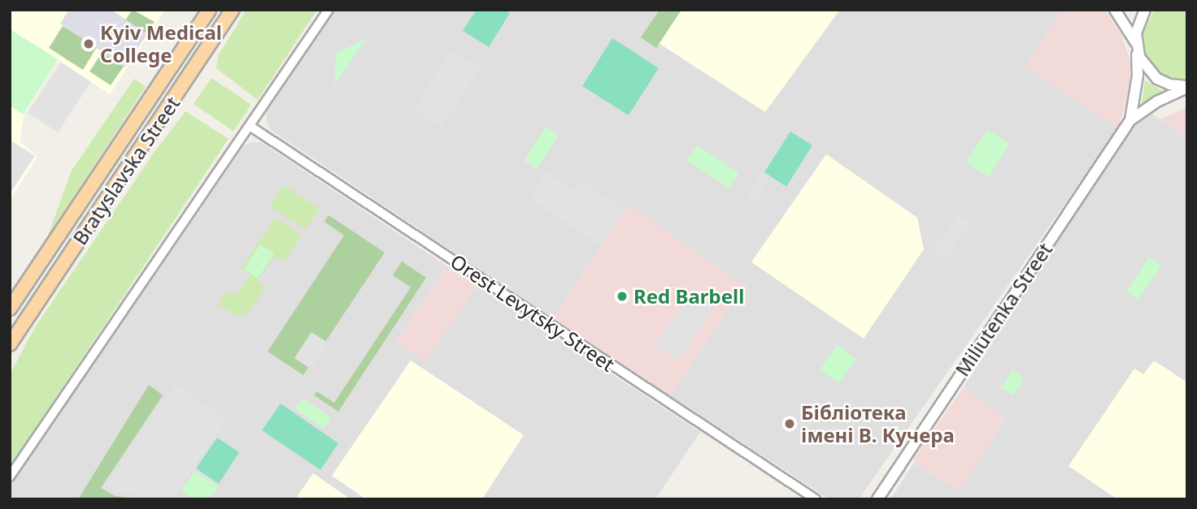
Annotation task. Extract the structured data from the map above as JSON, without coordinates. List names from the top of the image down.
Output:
{
  "streets": {
    "main road": ["Bratyslavska Street"],
    "street": ["Miliutenka Street", "Orest Levytsky Street"]
  },
  "places": ["Kyiv Medical College", "Red Barbell", "Бібліотека імені В. Кучера"]
}
